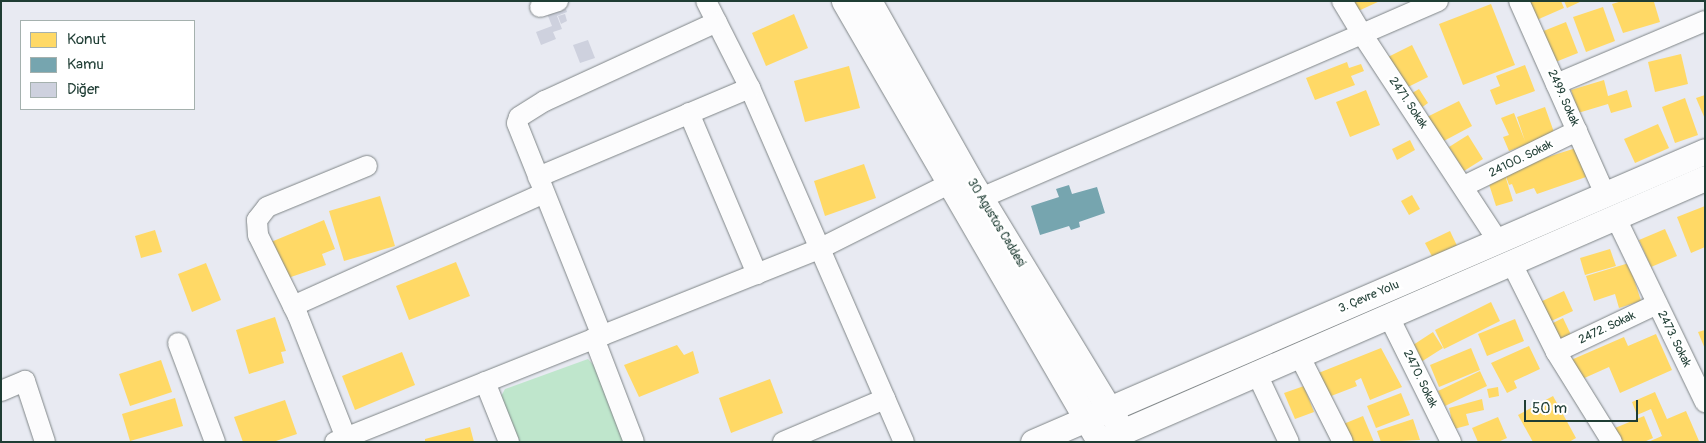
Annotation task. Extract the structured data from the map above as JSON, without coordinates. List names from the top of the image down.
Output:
{
  "streets": {
    "main road": ["30 Agustos Caddesi", "3. Çevre Yolu"],
    "street": [
      "2499. Sokak",
      "2471. Sokak",
      "24100. Sokak",
      "2472. Sokak",
      "2473. Sokak",
      "2470. Sokak"
    ]
  },
  "crossings": [
    ["2499. Sokak", "24100. Sokak"],
    ["2499. Sokak", "3. Çevre Yolu"],
    ["2499. Sokak", "2472. Sokak"],
    ["2499. Sokak", "2473. Sokak"],
    ["2471. Sokak", "24100. Sokak"],
    ["2471. Sokak", "3. Çevre Yolu"],
    ["30 Agustos Caddesi", "3. Çevre Yolu"],
    ["3. Çevre Yolu", "2470. Sokak"],
    ["2472. Sokak", "2473. Sokak"]
  ],
  "legend": ["Konut", "Kamu", "Diğer"],
  "scale_bar": "50 m"
}
